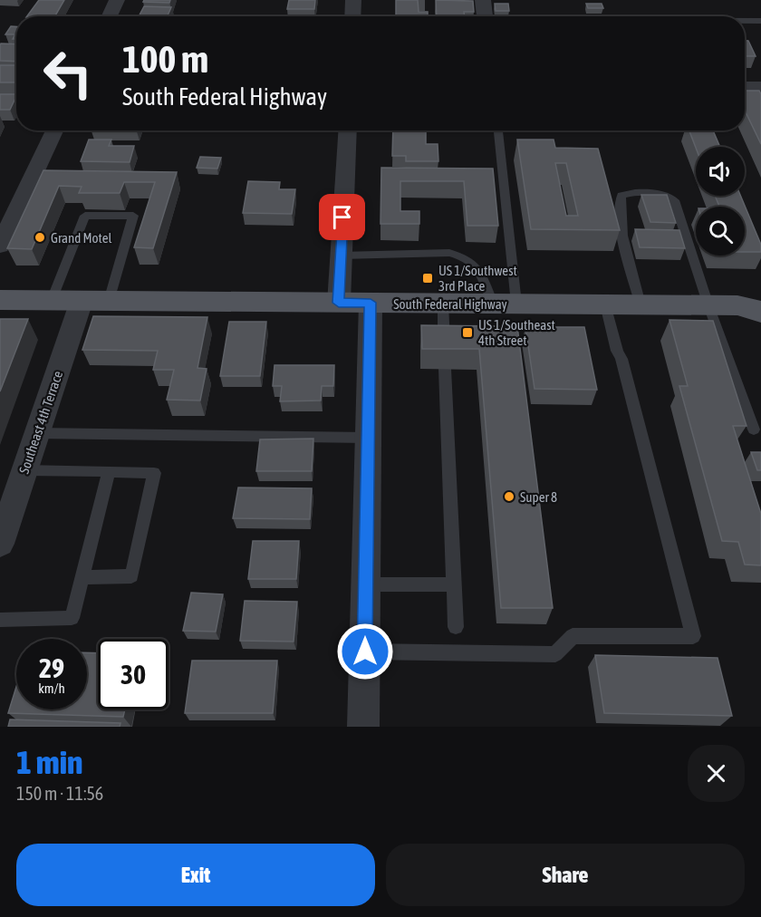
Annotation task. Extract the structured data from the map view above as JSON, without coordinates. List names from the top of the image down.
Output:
{
  "streets": {
    "main road": ["South Federal Highway"],
    "street": ["Southeast 4th Terrace"]
  },
  "crossings": [
    ["South Federal Highway", "Southeast 4th Terrace"]
  ],
  "places": {
    "other": ["Grand Motel", "Super 8"],
    "transit": ["US 1/Southwest 3rd Place", "US 1/Southeast 4th Street"]
  },
  "page": {
    "turn": ["100 m", "South Federal Highway"],
    "speed": "29 km/h",
    "limit": "30",
    "heading": ["1 min", "150 m · 11:56"],
    "buttons": ["Exit", "Share"]
  }
}
